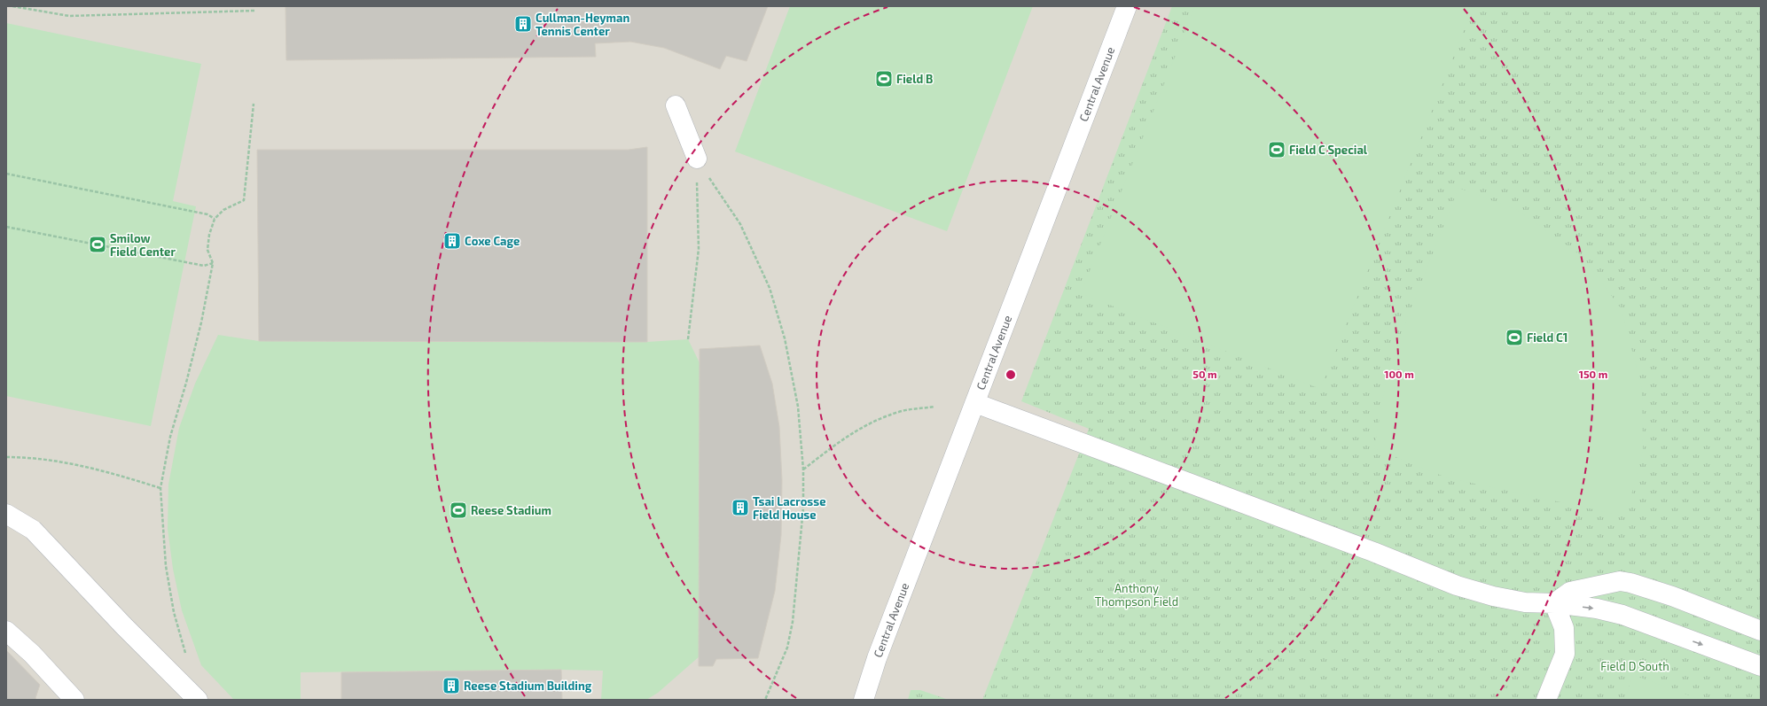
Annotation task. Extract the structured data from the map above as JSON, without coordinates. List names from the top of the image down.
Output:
{
  "streets": {
    "street": ["Central Avenue"]
  },
  "parks": ["Anthony Thompson Field", "Field D South"],
  "places": {
    "building": [
      "Cullman-Heyman Tennis Center",
      "Coxe Cage",
      "Tsai Lacrosse Field House",
      "Reese Stadium Building"
    ],
    "sports": [
      "Field B",
      "Field C Special",
      "Smilow Field Center",
      "Field C1",
      "Reese Stadium"
    ]
  },
  "rings": ["50 m", "100 m", "150 m"]
}
